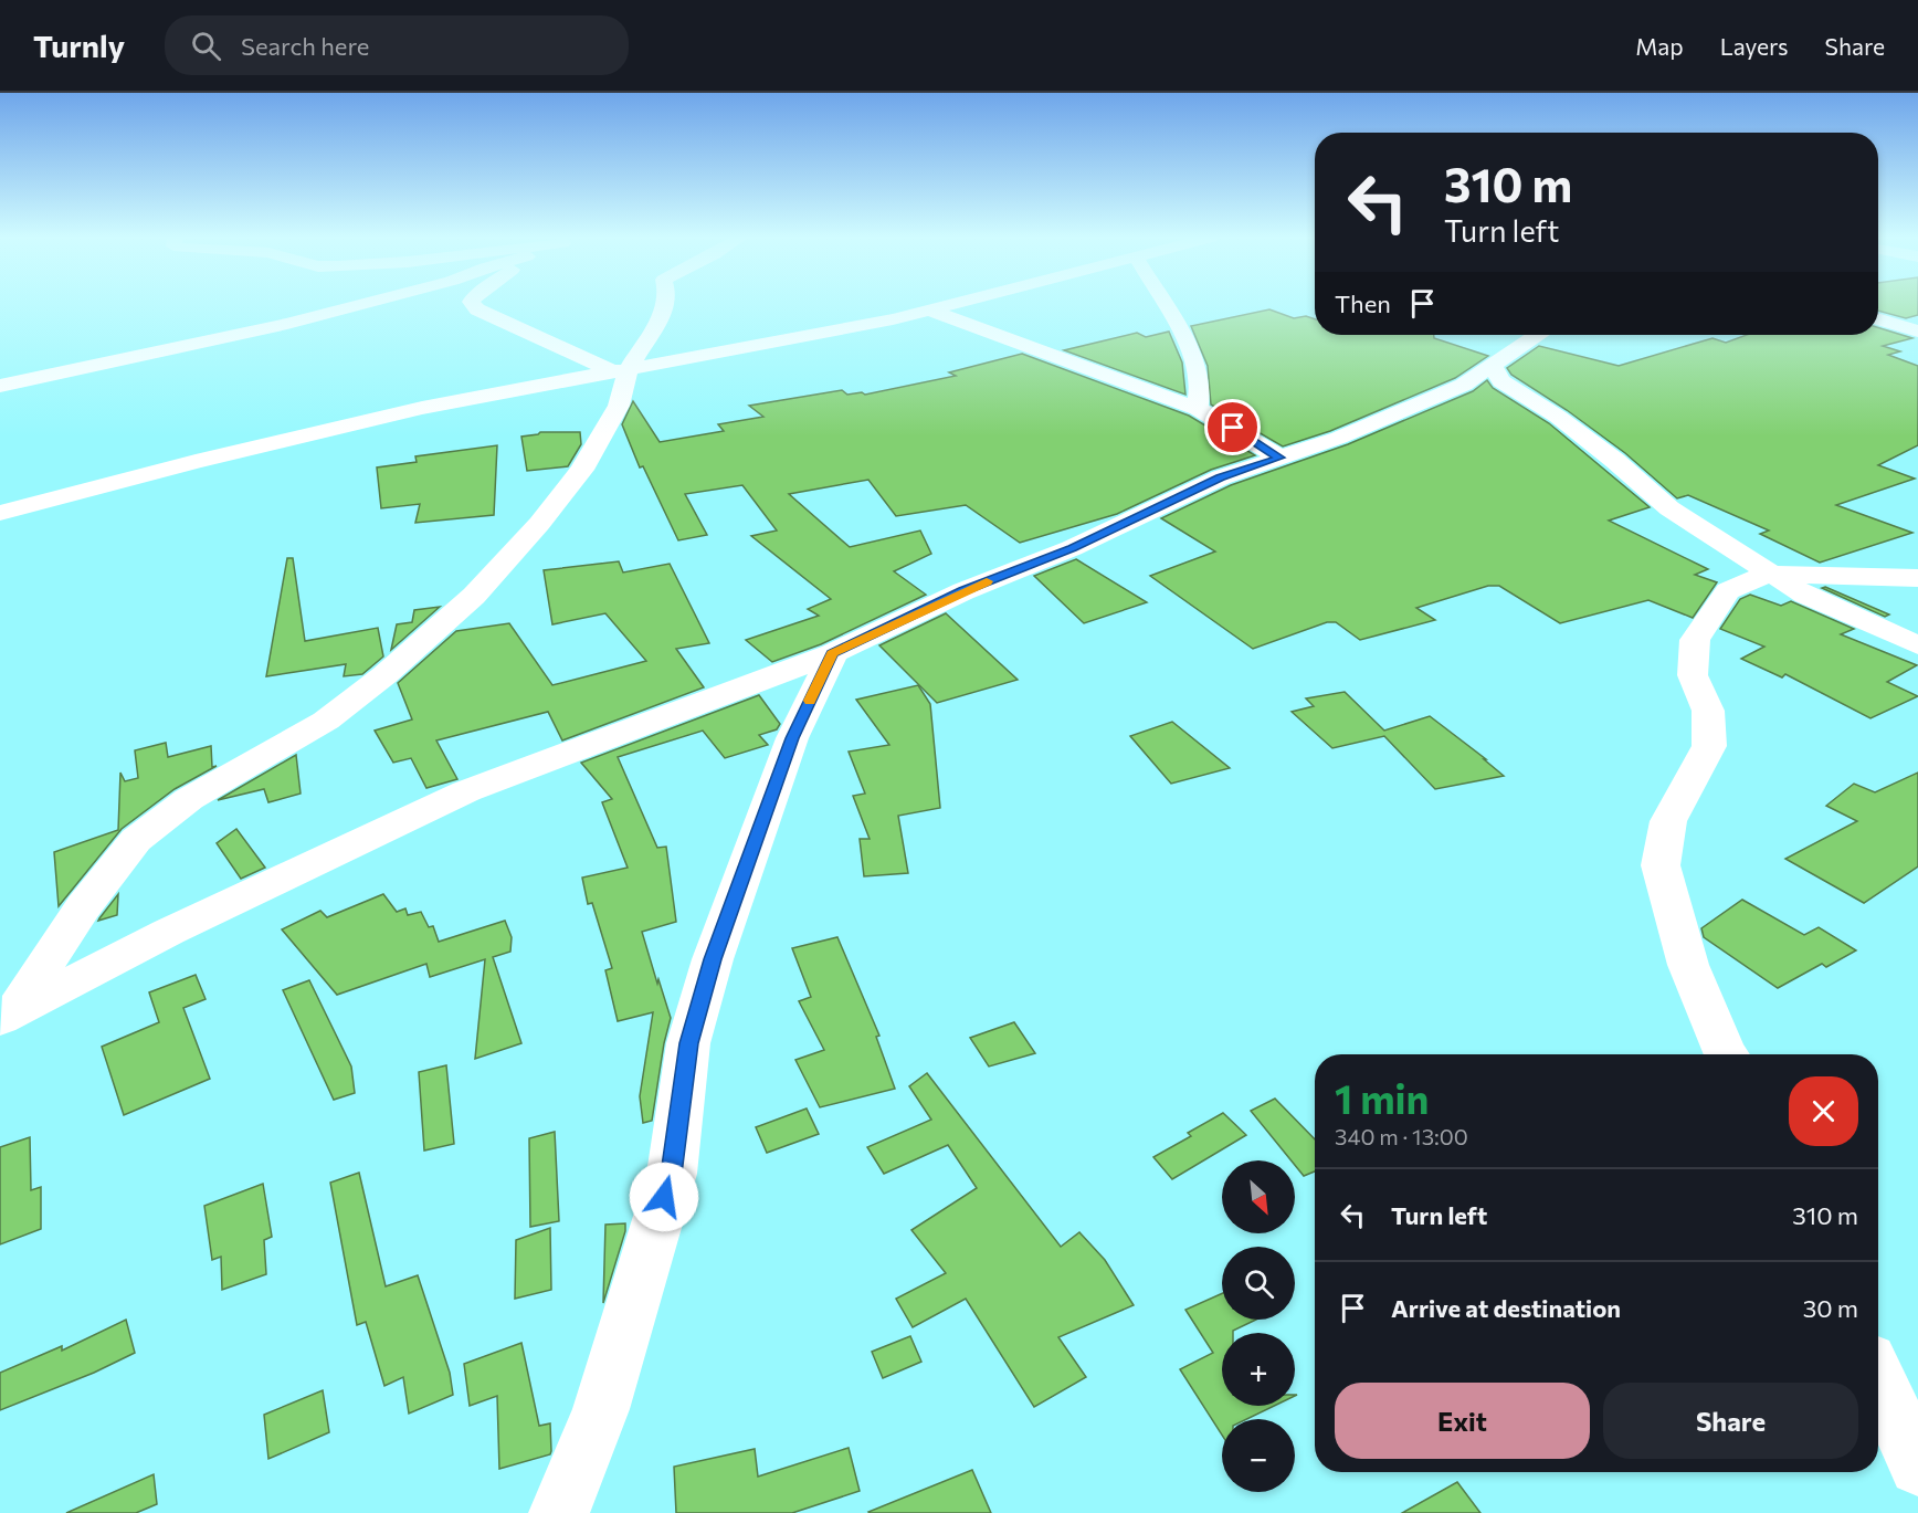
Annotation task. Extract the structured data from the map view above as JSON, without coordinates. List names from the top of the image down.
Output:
{
  "north": "bottom right",
  "page": {
    "header": "Turnly",
    "search": "Search here",
    "nav": ["Map", "Layers", "Share"],
    "turn": ["310 m", "Turn left"],
    "then": "Then",
    "heading": ["1 min", "340 m · 13:00"],
    "map_buttons": ["+", "−"],
    "list": [
      {
        "name": "Turn left",
        "value": "310 m"
      },
      {
        "name": "Arrive at destination",
        "value": "30 m"
      }
    ],
    "buttons": ["Exit", "Share"]
  }
}
